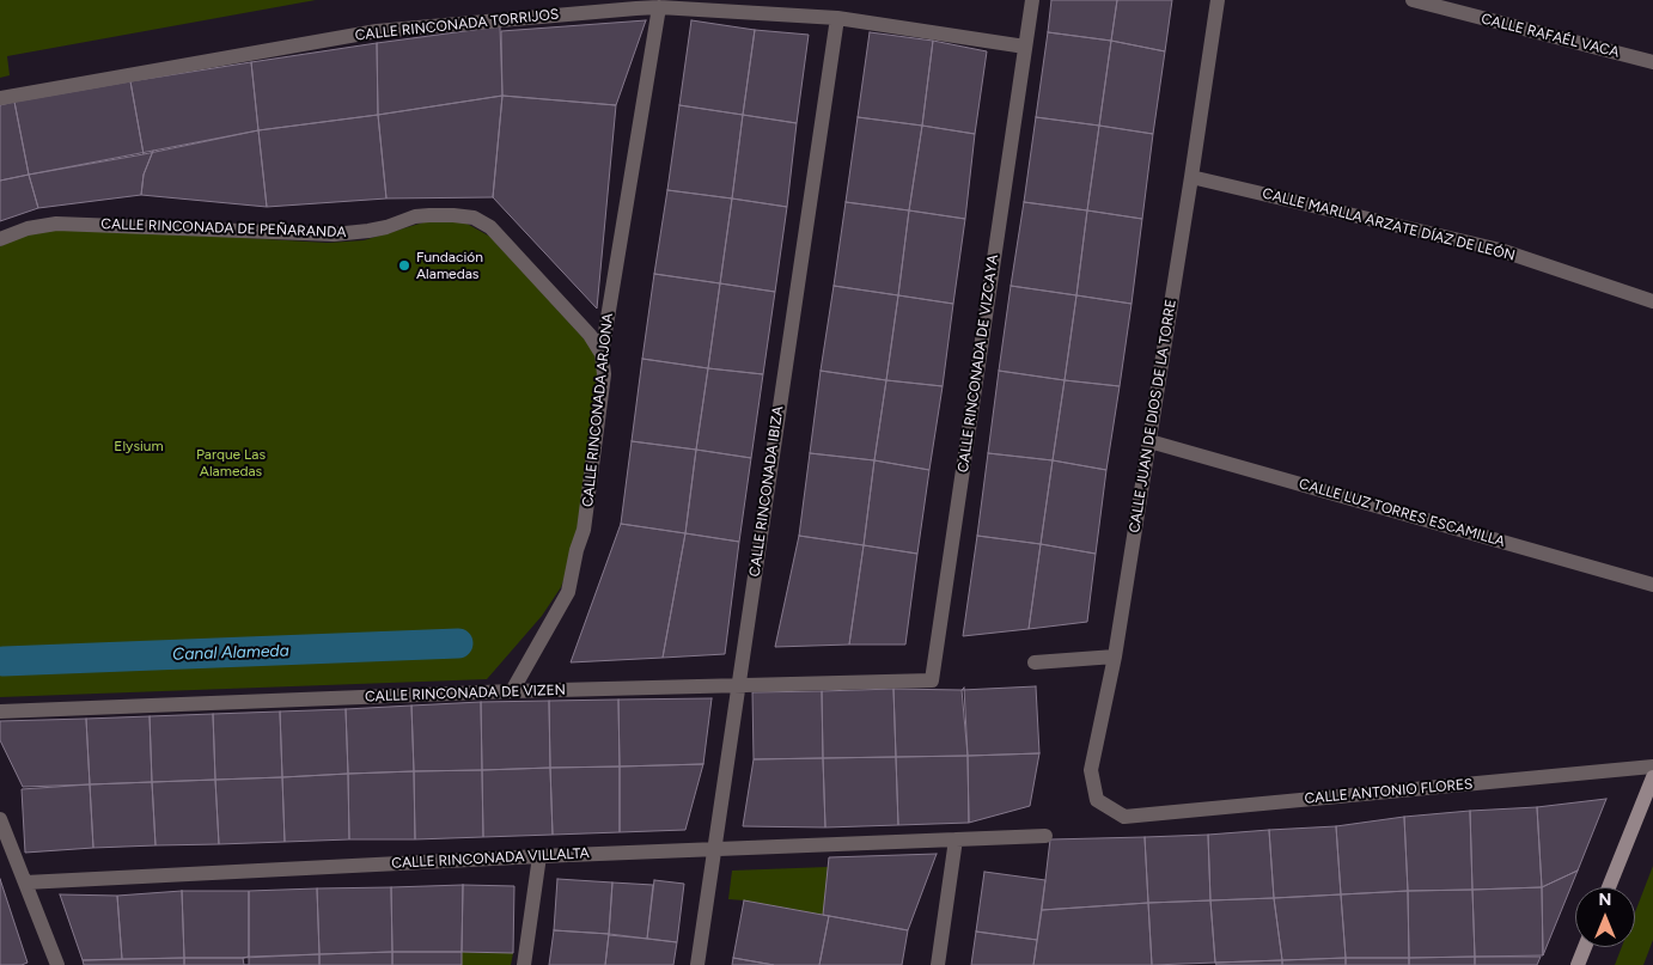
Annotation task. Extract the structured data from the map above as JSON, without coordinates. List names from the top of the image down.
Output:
{
  "streets": {
    "street": [
      "CALLE RINCONADA TORRIJOS",
      "CALLE RAFAÉL VACA",
      "CALLE MARLLA ARZATE DÍAZ DE LEÓN",
      "CALLE RINCONADA DE PEÑARANDA",
      "CALLE RINCONADA DE VIZCAYA",
      "CALLE RINCONADA ARJONA",
      "CALLE JUAN DE DIOS DE LA TORRE",
      "CALLE RINCONADA IBIZA",
      "CALLE LUZ TORRES ESCAMILLA",
      "CALLE RINCONADA DE VIZEN",
      "CALLE ANTONIO FLORES",
      "CALLE RINCONADA VILLALTA"
    ]
  },
  "crossings": [
    ["CALLE RINCONADA TORRIJOS", "CALLE RINCONADA DE VIZCAYA"],
    ["CALLE RINCONADA TORRIJOS", "CALLE RINCONADA ARJONA"],
    ["CALLE RINCONADA TORRIJOS", "CALLE RINCONADA IBIZA"],
    ["CALLE MARLLA ARZATE DÍAZ DE LEÓN", "CALLE JUAN DE DIOS DE LA TORRE"],
    ["CALLE RINCONADA DE PEÑARANDA", "CALLE RINCONADA ARJONA"],
    ["CALLE RINCONADA DE VIZCAYA", "CALLE RINCONADA DE VIZEN"],
    ["CALLE RINCONADA ARJONA", "CALLE RINCONADA DE VIZEN"],
    ["CALLE JUAN DE DIOS DE LA TORRE", "CALLE LUZ TORRES ESCAMILLA"],
    ["CALLE JUAN DE DIOS DE LA TORRE", "CALLE ANTONIO FLORES"],
    ["CALLE RINCONADA IBIZA", "CALLE RINCONADA DE VIZEN"],
    ["CALLE RINCONADA IBIZA", "CALLE RINCONADA VILLALTA"]
  ],
  "water": ["Canal Alameda"],
  "parks": ["Elysium", "Parque Las Alamedas"],
  "places": ["Fundación Alamedas"],
  "north": "top"
}
